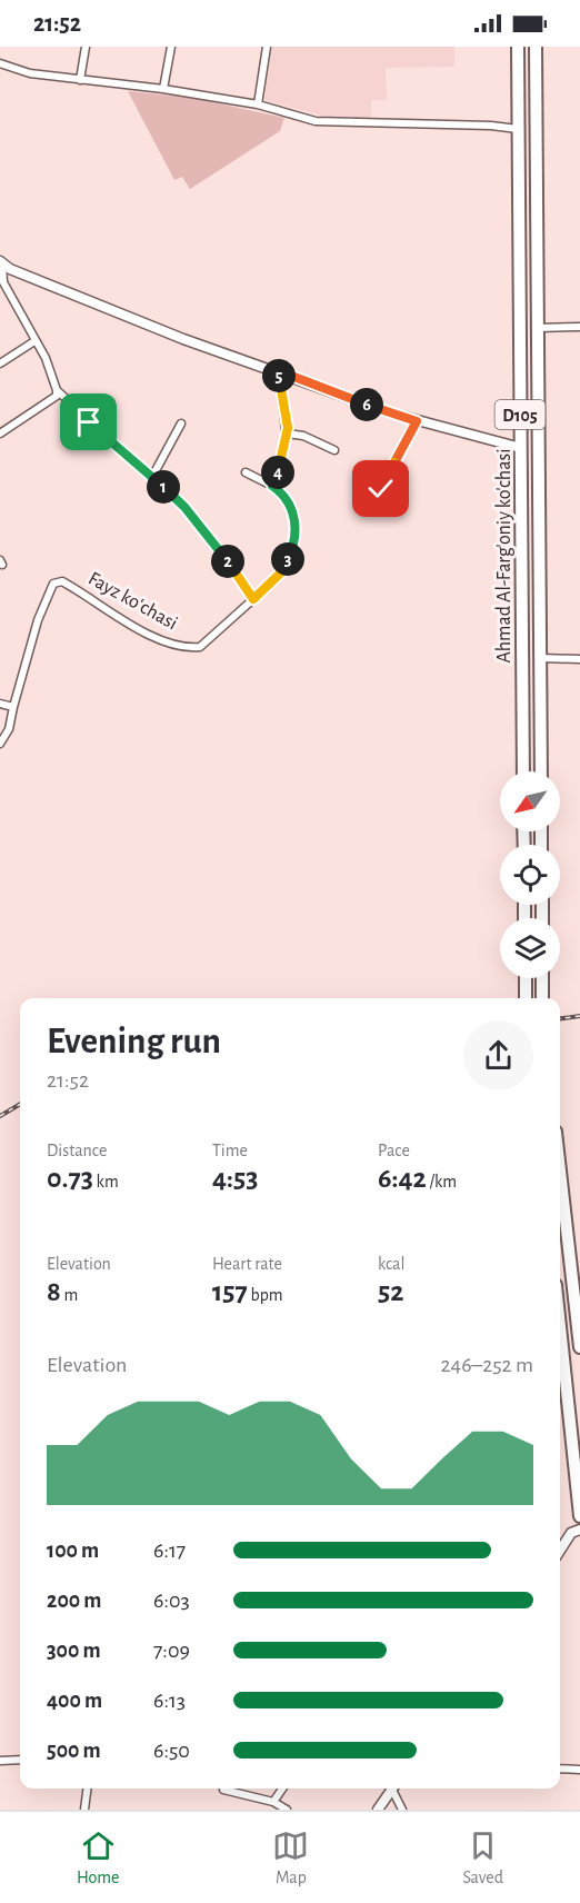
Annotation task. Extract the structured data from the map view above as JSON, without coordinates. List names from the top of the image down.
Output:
{
  "streets": {
    "highway": ["D105", "Ahmad Al-Farg'oniy ko'chasi"],
    "street": ["Fayz koʻchasi"]
  },
  "north": "bottom left",
  "page": {
    "status": "21:52",
    "pins": [
      "5",
      "6",
      "4",
      "1",
      "3",
      "2"
    ],
    "heading": ["Evening run", "21:52"],
    "stats": [
      ["Distance", "0.73 km"],
      ["Time", "4:53"],
      ["Pace", "6:42 /km"],
      ["Elevation", "8 m"],
      ["Heart rate", "157 bpm"],
      ["kcal", "52"]
    ],
    "chart": ["Elevation", "246–252 m"],
    "list": [
      {
        "name": "100 m",
        "note": "6:17"
      },
      {
        "name": "200 m",
        "note": "6:03"
      },
      {
        "name": "300 m",
        "note": "7:09"
      },
      {
        "name": "400 m",
        "note": "6:13"
      },
      {
        "name": "500 m",
        "note": "6:50"
      }
    ],
    "tabs": ["Home", "Map", "Saved"]
  }
}
